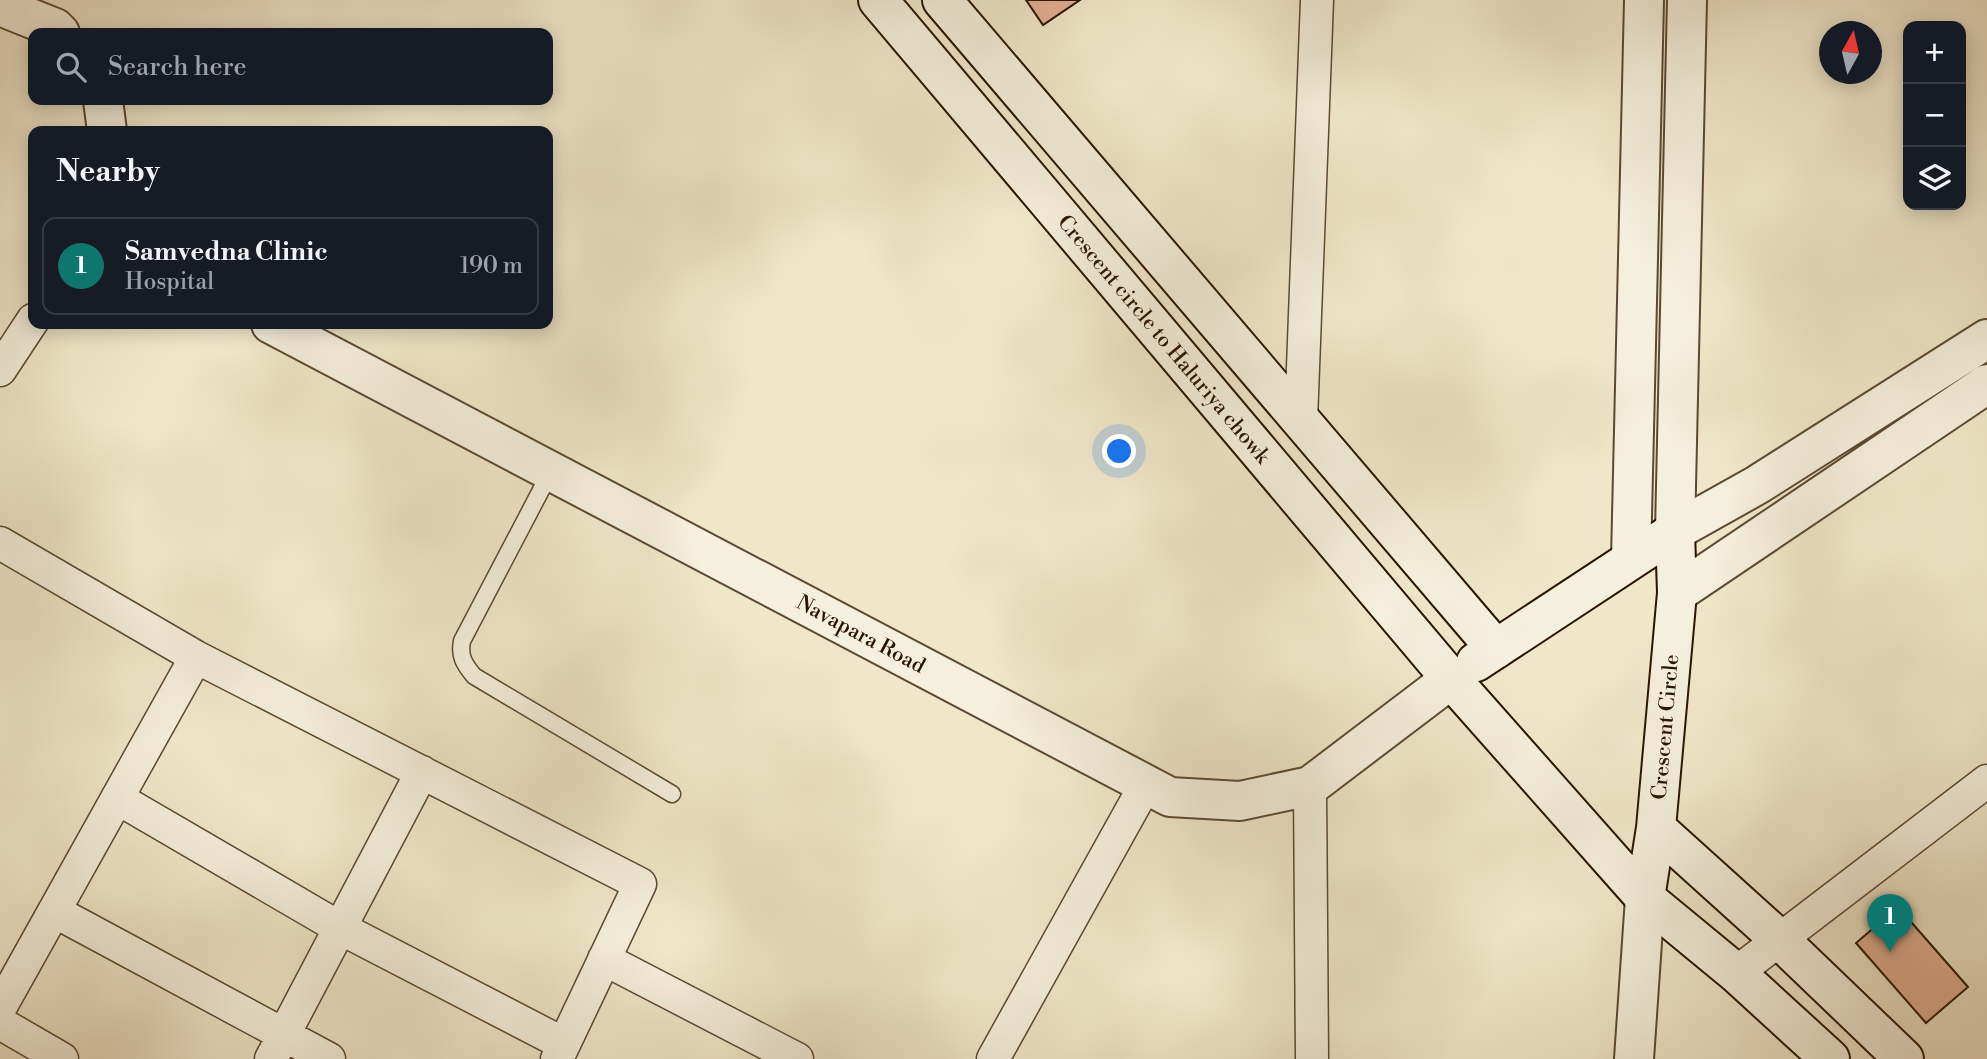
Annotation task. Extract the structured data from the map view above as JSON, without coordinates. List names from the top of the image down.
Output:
{
  "streets": {
    "street": ["Crescent circle to Haluriya chowk", "Navapara Road", "Crescent Circle"]
  },
  "crossings": [
    ["Crescent circle to Haluriya chowk", "Navapara Road"]
  ],
  "north": "top",
  "page": {
    "map_buttons": ["+", "−"],
    "search": "Search here",
    "heading": "Nearby",
    "list": [
      {
        "mark": "1",
        "name": "Samvedna Clinic",
        "note": "Hospital",
        "value": "190 m"
      }
    ],
    "pins": "1"
  }
}
